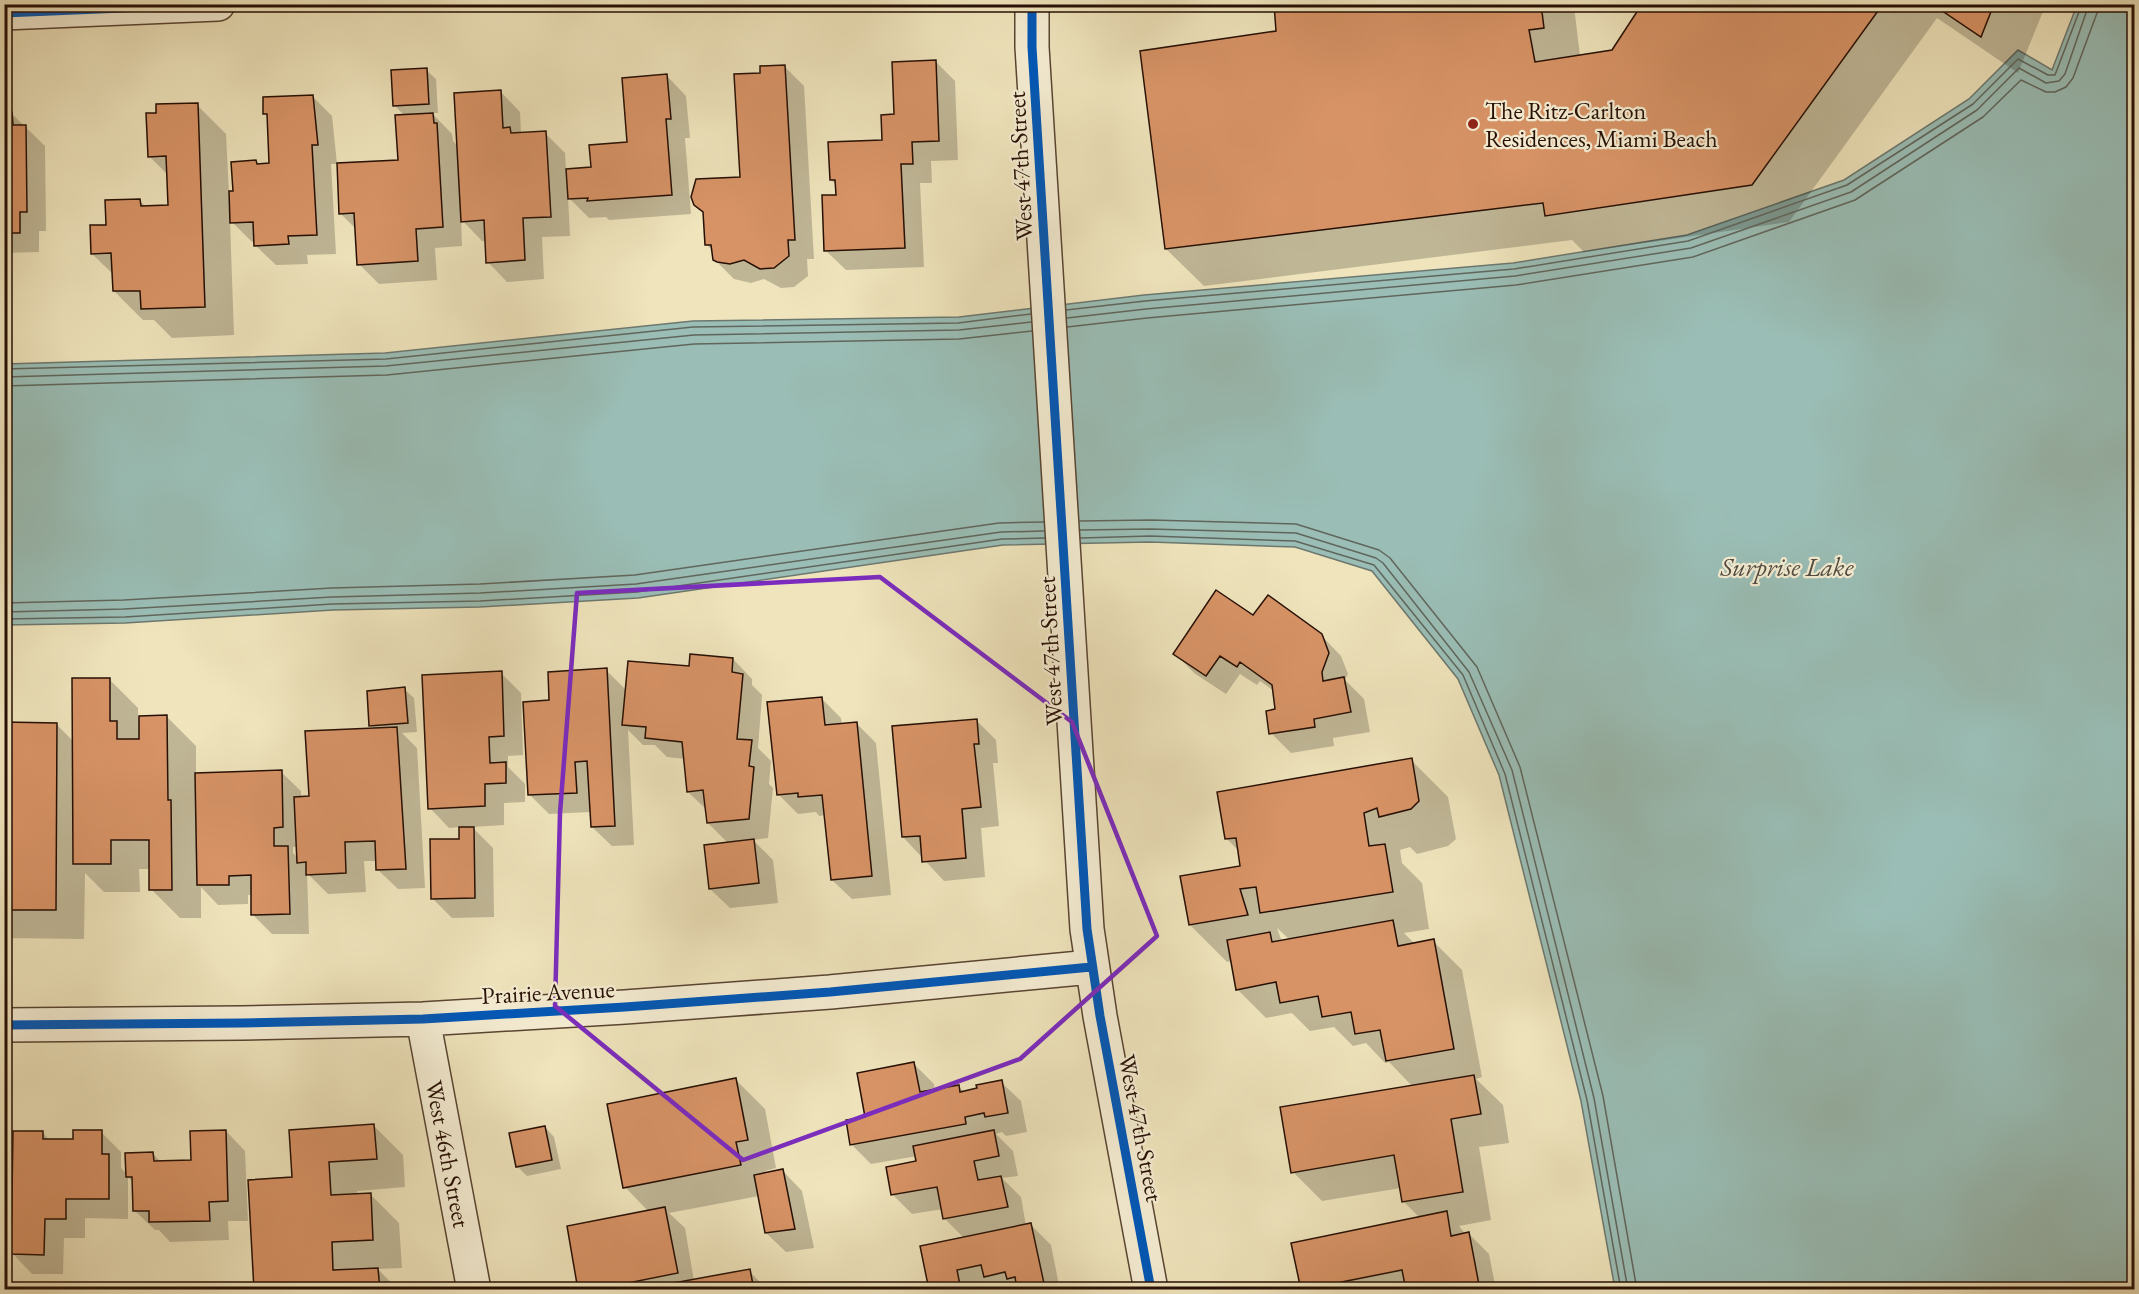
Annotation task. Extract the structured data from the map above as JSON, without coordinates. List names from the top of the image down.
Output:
{
  "streets": {
    "street": ["West 47th Street", "Prairie Avenue", "West 46th Street"]
  },
  "crossings": [
    ["West 47th Street", "Prairie Avenue"],
    ["Prairie Avenue", "West 46th Street"]
  ],
  "water": ["Surprise Lake"],
  "places": ["The Ritz-Carlton Residences, Miami Beach"]
}
